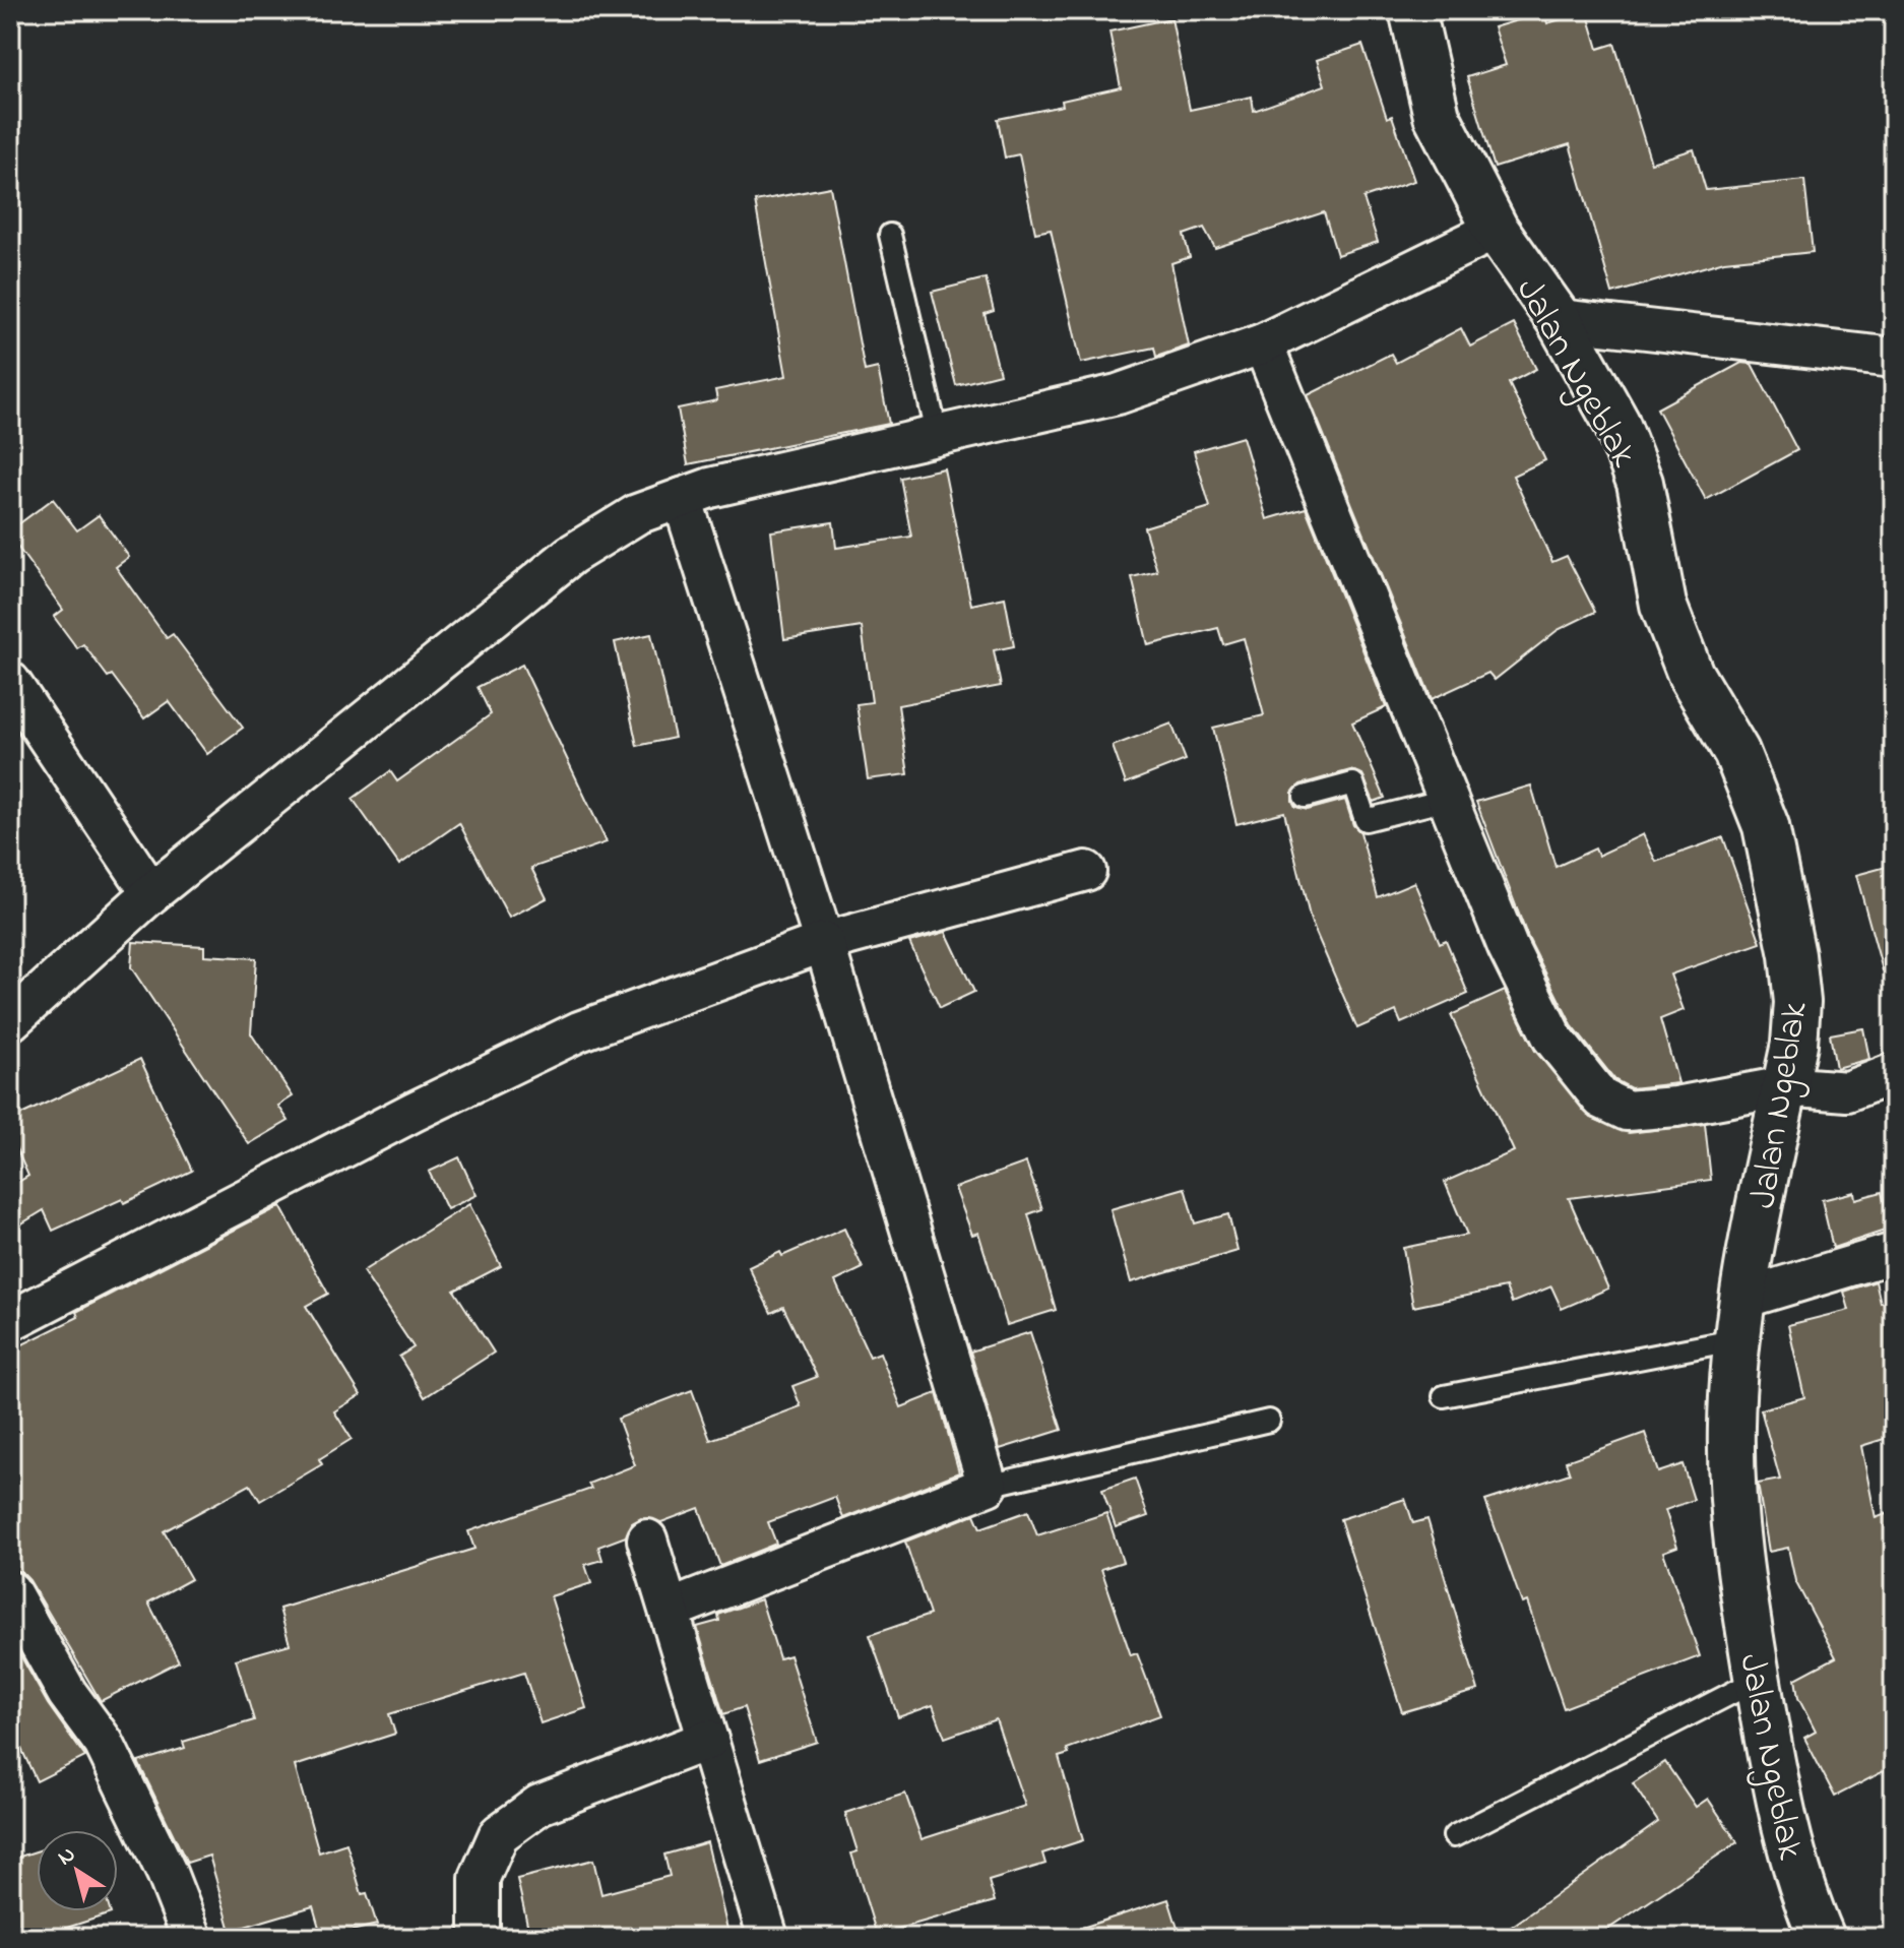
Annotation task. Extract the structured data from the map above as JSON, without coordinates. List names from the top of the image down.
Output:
{
  "streets": {
    "main road": ["Jalan Ngeblak"]
  },
  "north": "top left"
}
